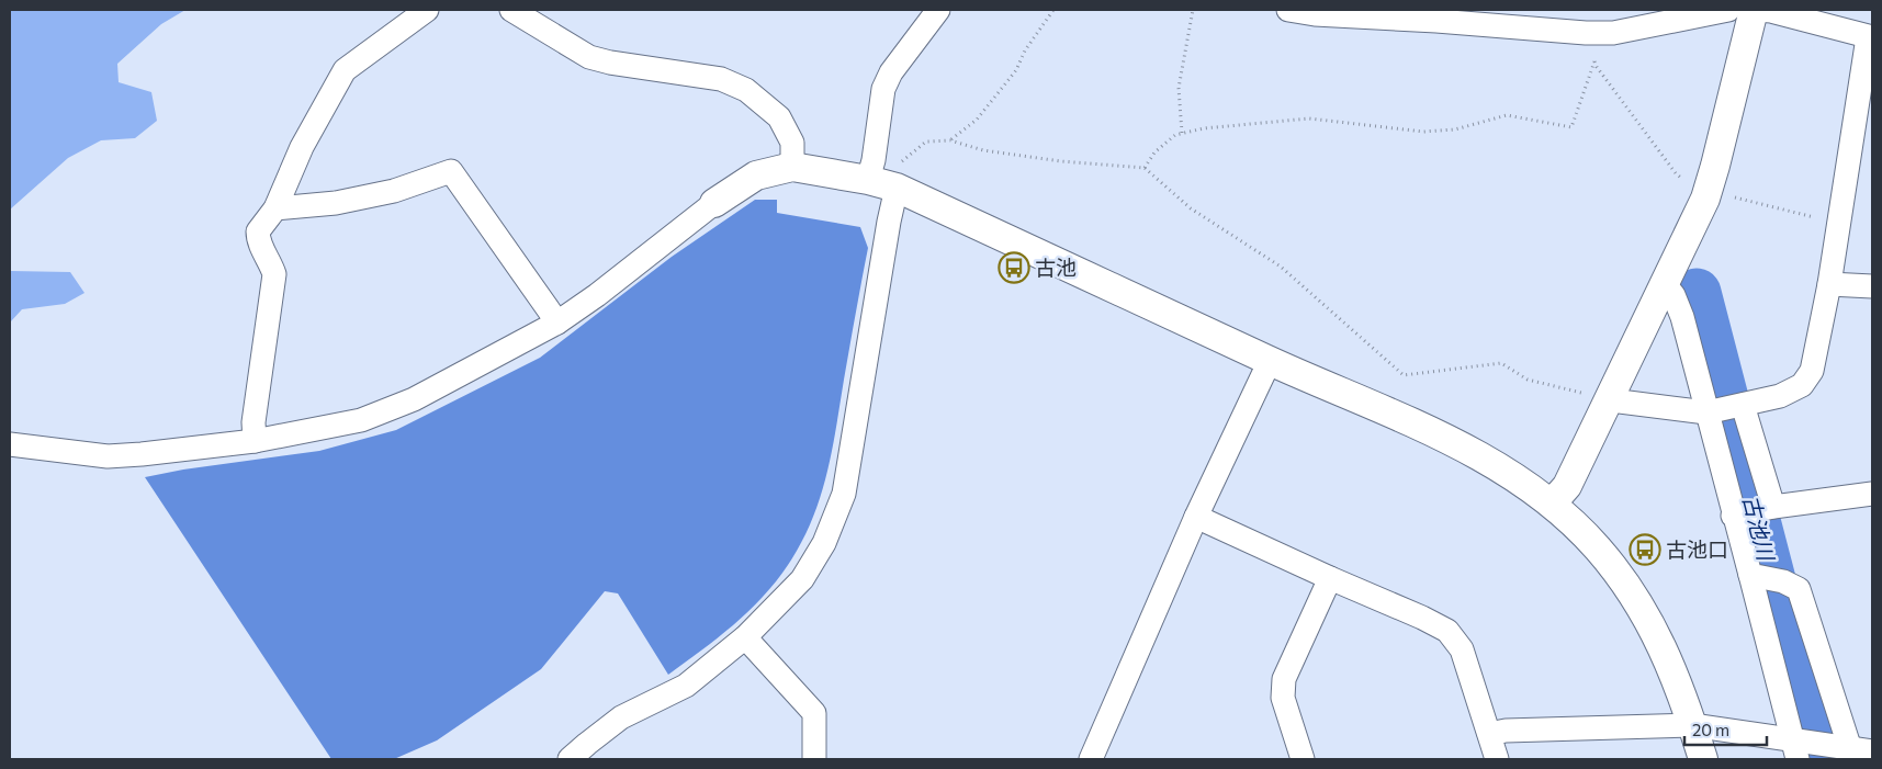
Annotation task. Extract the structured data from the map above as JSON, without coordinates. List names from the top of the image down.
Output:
{
  "water": ["古池川"],
  "places": {
    "bus stop": ["古池", "古池口"]
  },
  "scale_bar": "20 m"
}
